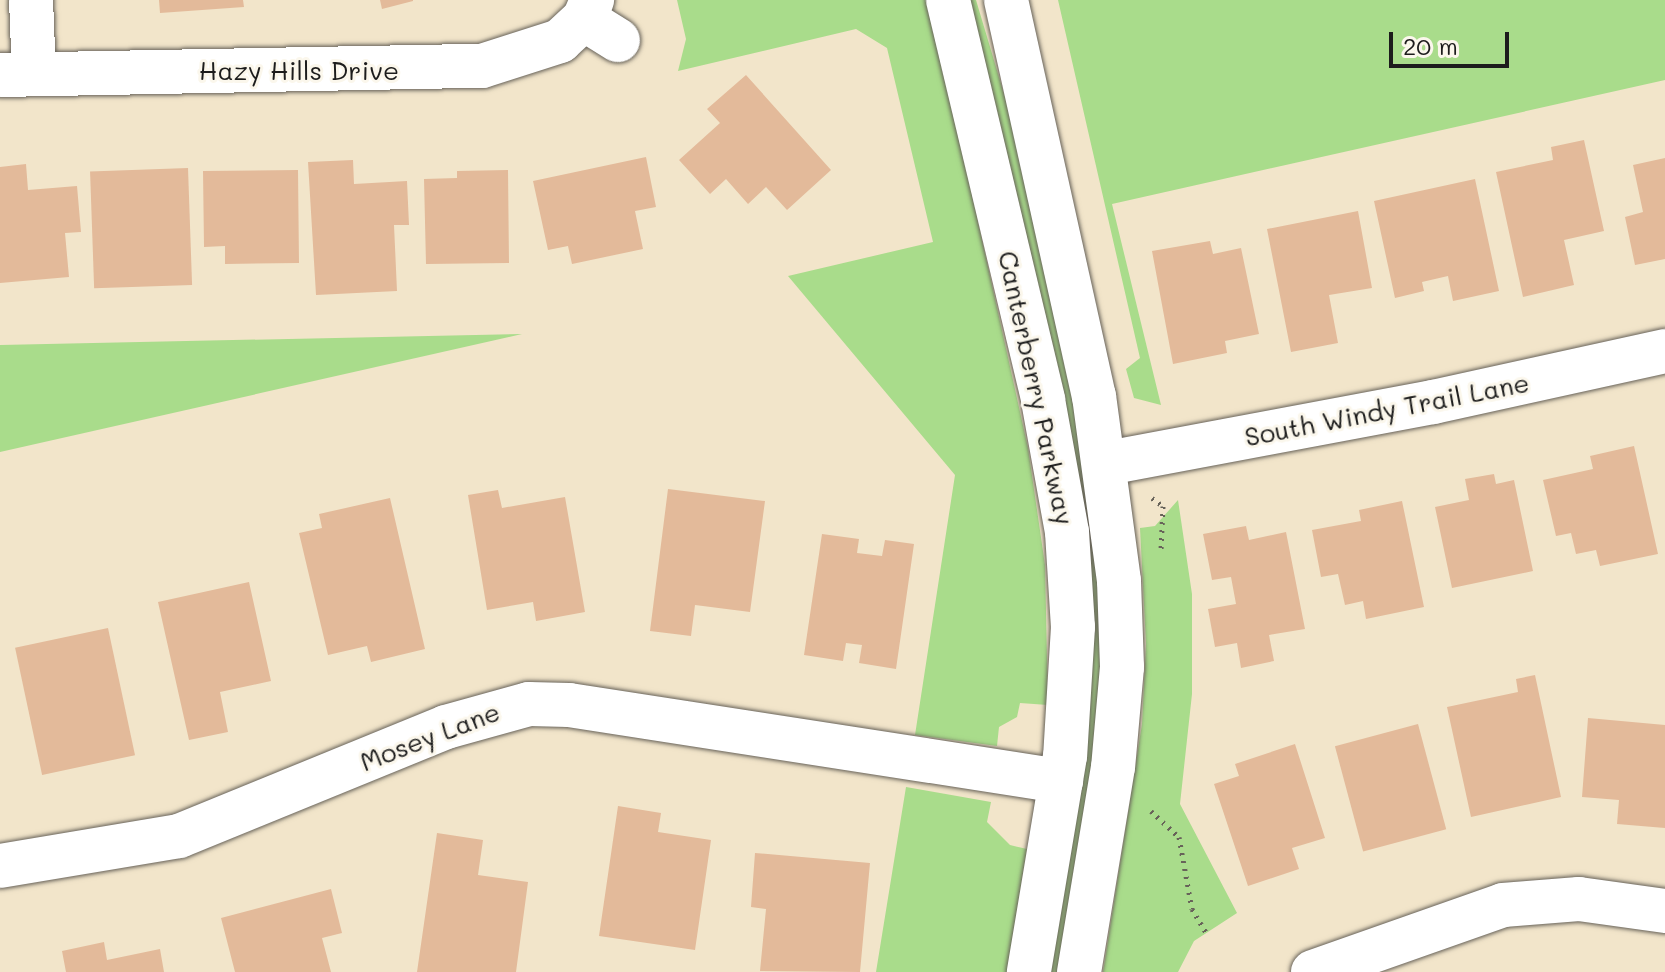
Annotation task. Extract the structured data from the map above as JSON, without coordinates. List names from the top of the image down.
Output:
{
  "streets": {
    "street": [
      "Hazy Hills Drive",
      "Canterberry Parkway",
      "South Windy Trail Lane",
      "Mosey Lane"
    ]
  },
  "crossings": [
    ["Canterberry Parkway", "South Windy Trail Lane"],
    ["Canterberry Parkway", "Mosey Lane"]
  ],
  "scale_bar": "20 m"
}
